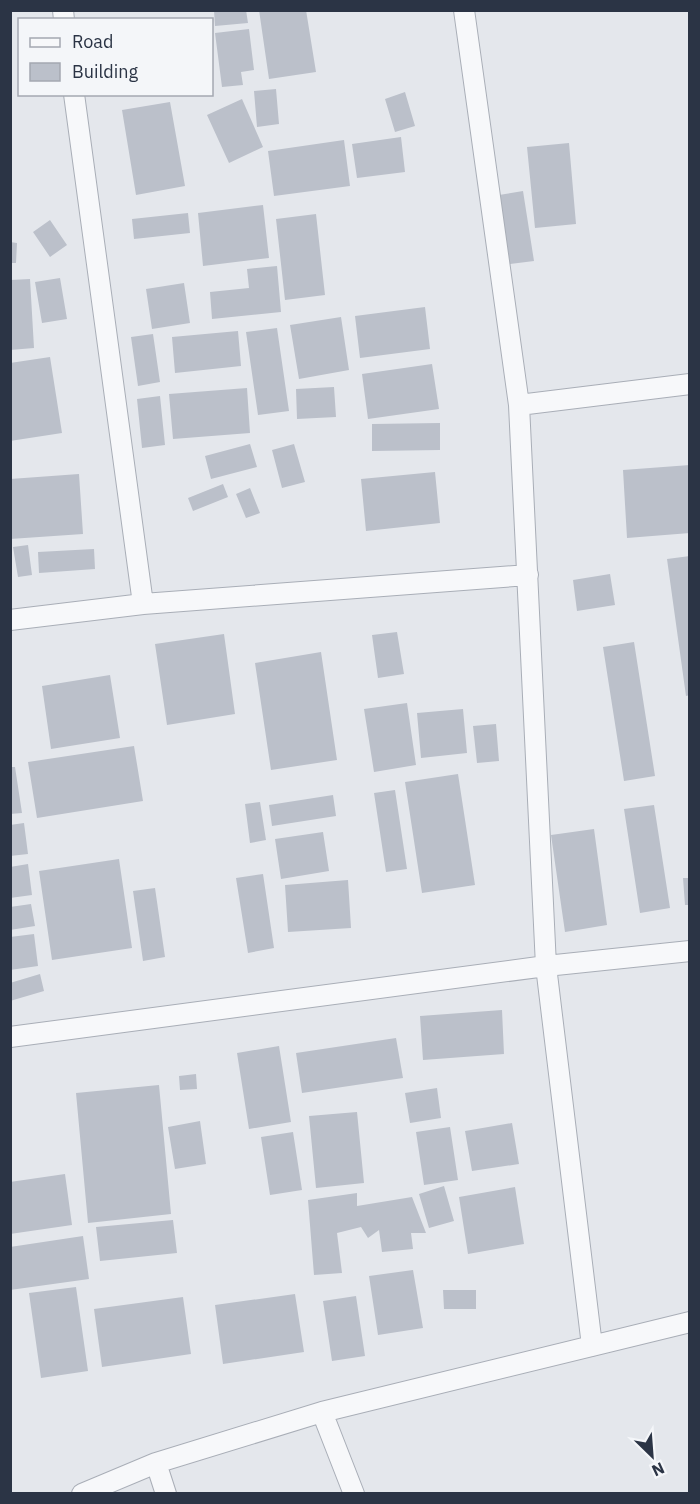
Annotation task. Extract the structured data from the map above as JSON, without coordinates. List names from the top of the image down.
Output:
{
  "legend": ["Road", "Building"],
  "north": "bottom right"
}
